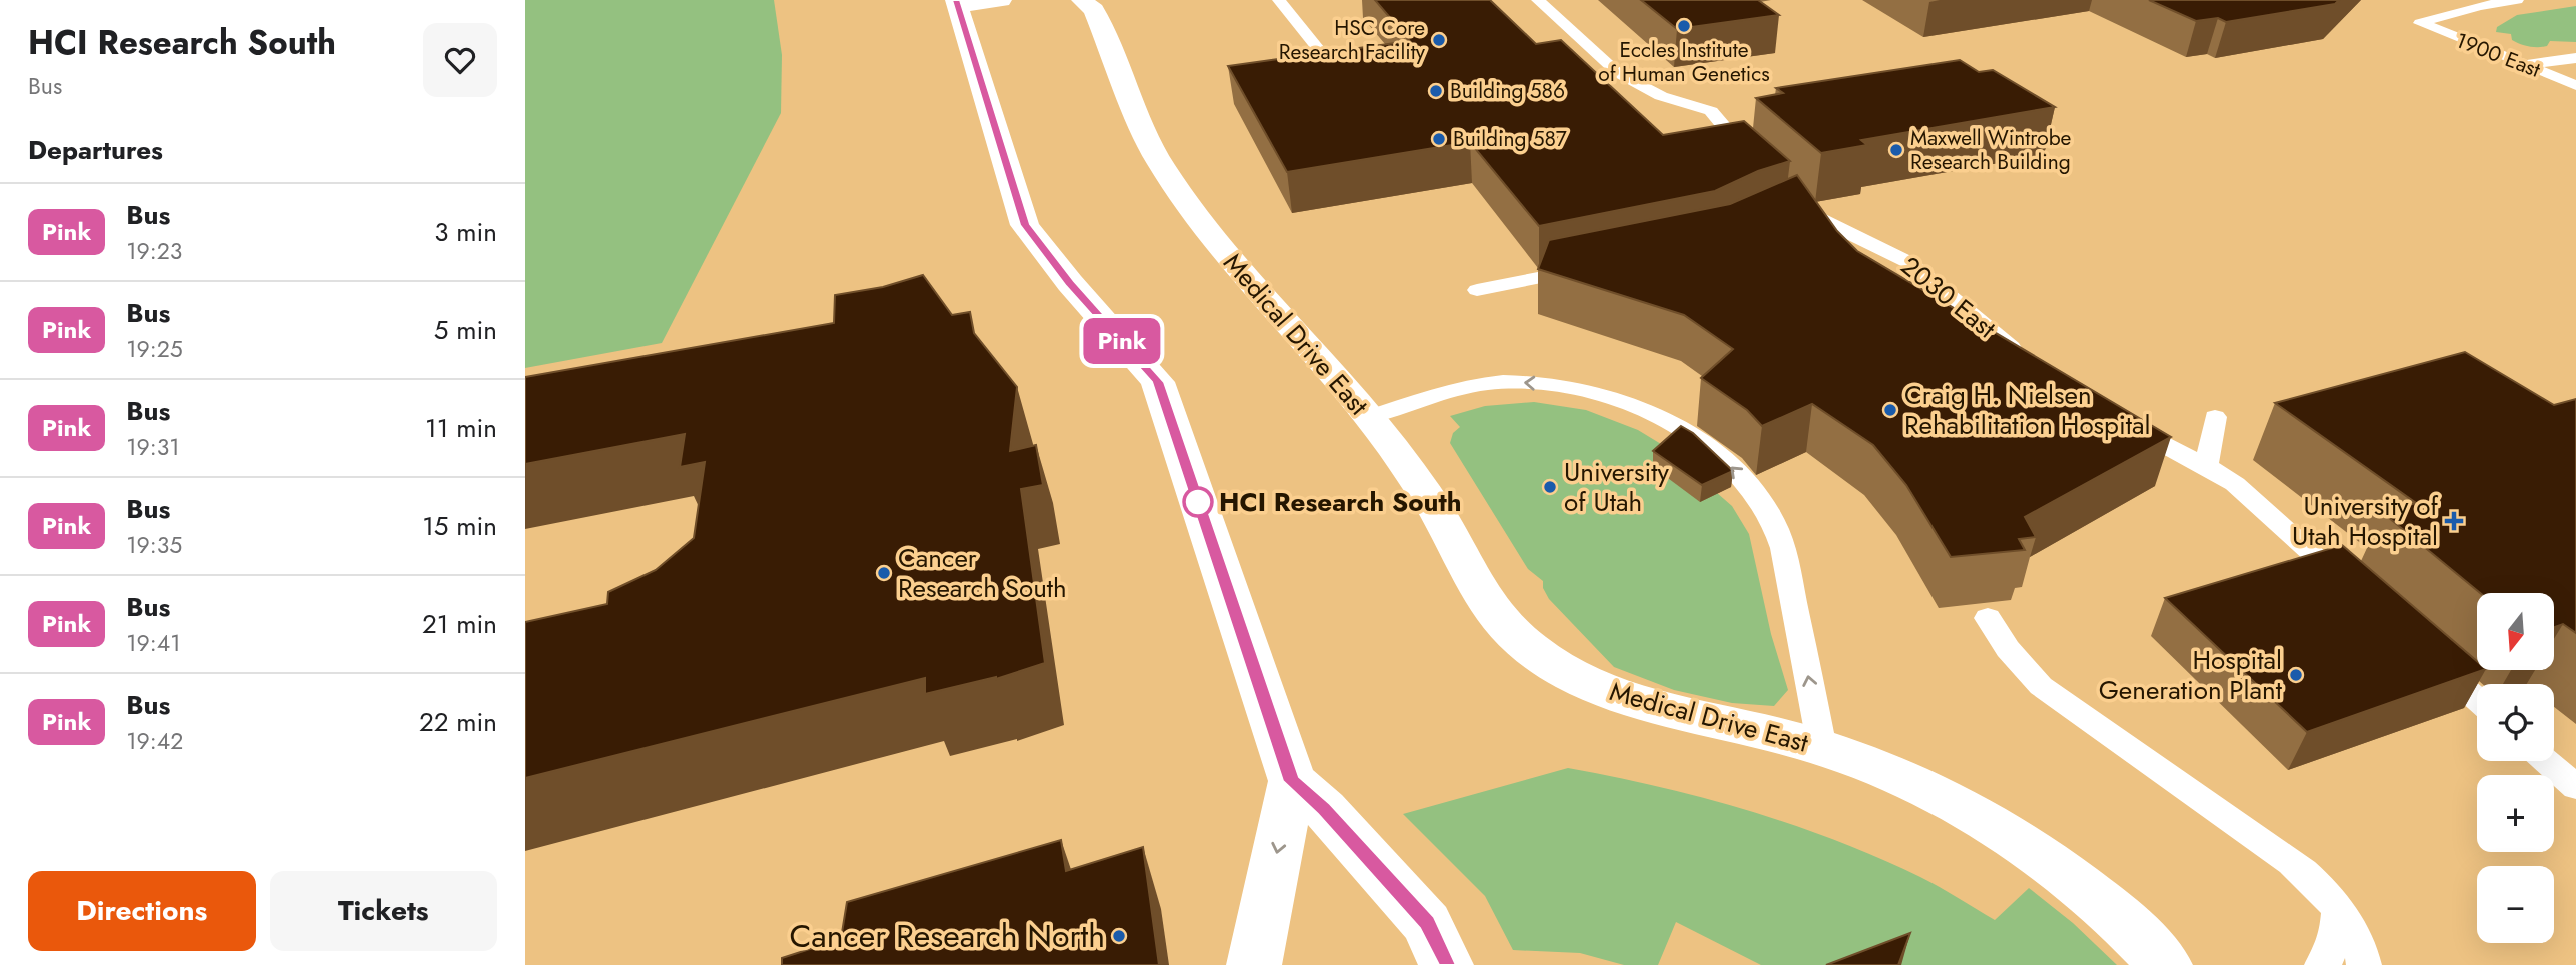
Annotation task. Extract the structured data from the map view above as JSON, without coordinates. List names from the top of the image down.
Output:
{
  "streets": {
    "street": ["Medical Drive East"],
    "lane": ["1900 East", "2030 East"]
  },
  "places": {
    "other": [
      "Eccles Institute of Human Genetics",
      "HSC Core Research Facility",
      "Building 586",
      "Building 587",
      "Maxwell Wintrobe Research Building",
      "Craig H. Nielsen Rehabilitation Hospital",
      "University of Utah",
      "HCI Research South",
      "Cancer Research South",
      "Hospital Generation Plant",
      "Cancer Research North"
    ],
    "health": ["University of Utah Hospital"]
  },
  "lines": ["bus line Pink"],
  "north": "bottom",
  "page": {
    "heading": [
      ["HCI Research South", "Bus"],
      "Departures"
    ],
    "on_map": "Pink",
    "list": [
      {
        "mark": "Pink",
        "name": "Bus",
        "note": "19:23",
        "value": "3 min"
      },
      {
        "mark": "Pink",
        "name": "Bus",
        "note": "19:25",
        "value": "5 min"
      },
      {
        "mark": "Pink",
        "name": "Bus",
        "note": "19:31",
        "value": "11 min"
      },
      {
        "mark": "Pink",
        "name": "Bus",
        "note": "19:35",
        "value": "15 min"
      },
      {
        "mark": "Pink",
        "name": "Bus",
        "note": "19:41",
        "value": "21 min"
      },
      {
        "mark": "Pink",
        "name": "Bus",
        "note": "19:42",
        "value": "22 min"
      }
    ],
    "map_buttons": ["+", "−"],
    "buttons": ["Directions", "Tickets"]
  }
}
